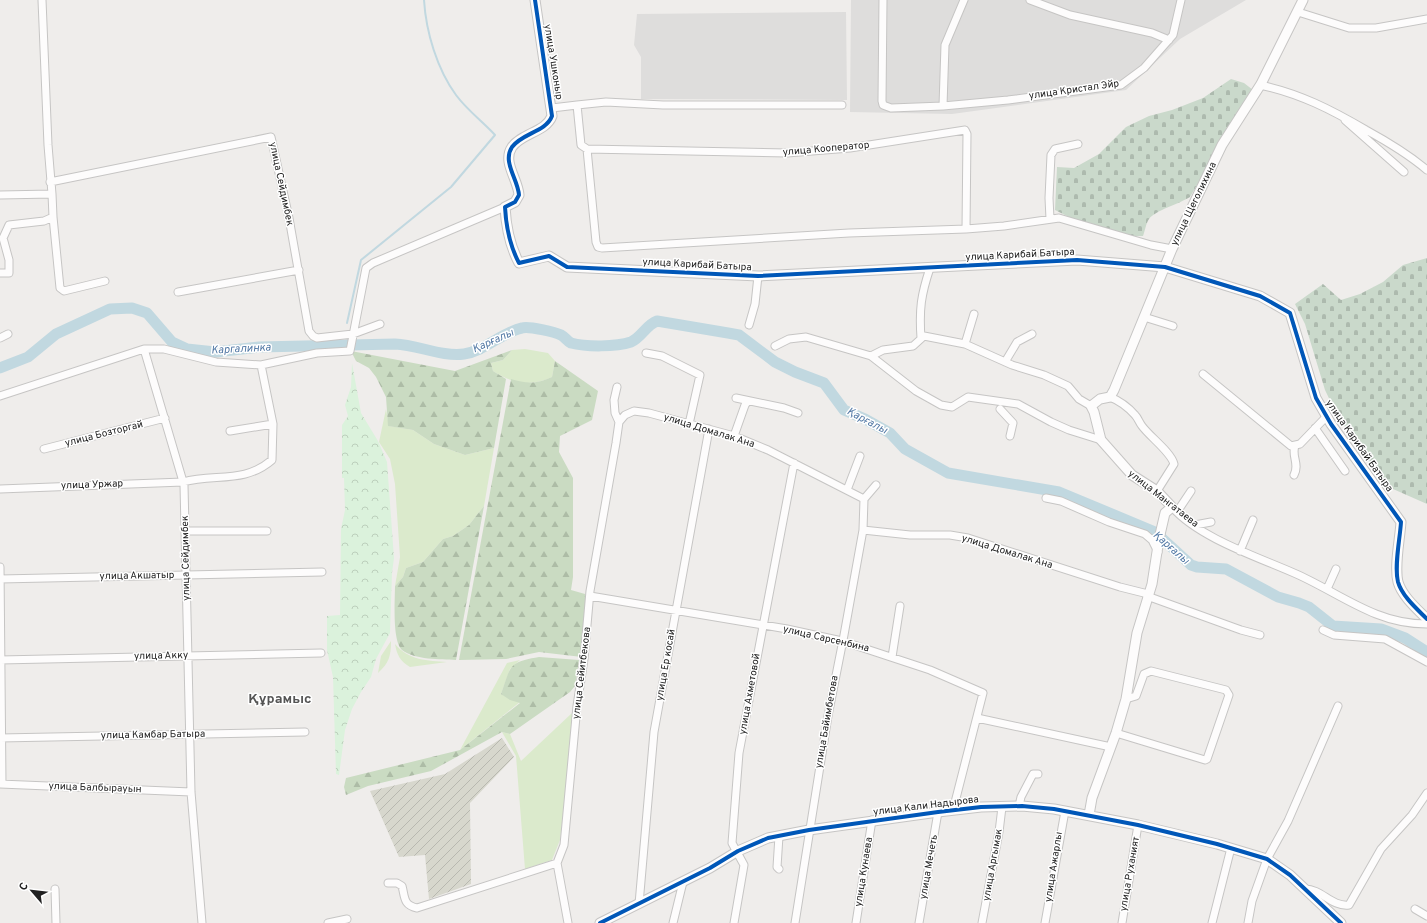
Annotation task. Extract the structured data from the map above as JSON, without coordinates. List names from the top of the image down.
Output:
{
  "streets": {
    "street": [
      "улица Ушконыр",
      "улица Кристал Эйр",
      "улица Кооператор",
      "улица Сейдимбек",
      "улица Щеголихина",
      "улица Карибай Батыра",
      "улица Домалак Ана",
      "улица Бозторгай",
      "улица Уржар",
      "улица Мангатаева",
      "улица Акшатыр",
      "улица Сарсенбина",
      "улица Акку",
      "улица Ер косай",
      "улица Сейитбекова",
      "улица Ахметовой",
      "улица Байимбетова",
      "улица Камбар Батыра",
      "улица Балбырауын",
      "улица Кали Надырова",
      "улица Аргымак",
      "улица Мечеть",
      "улица Ажарлы",
      "улица Кунаева",
      "улица Руханият"
    ]
  },
  "crossings": [
    ["улица Ушконыр", "улица Карибай Батыра"],
    ["улица Сейдимбек", "улица Бозторгай"],
    ["улица Сейдимбек", "улица Уржар"],
    ["улица Сейдимбек", "улица Акшатыр"],
    ["улица Сейдимбек", "улица Акку"],
    ["улица Сейдимбек", "улица Камбар Батыра"],
    ["улица Сейдимбек", "улица Балбырауын"],
    ["улица Щеголихина", "улица Карибай Батыра"],
    ["улица Домалак Ана", "улица Ер косай"],
    ["улица Домалак Ана", "улица Сейитбекова"],
    ["улица Домалак Ана", "улица Ахметовой"],
    ["улица Домалак Ана", "улица Байимбетова"],
    ["улица Сарсенбина", "улица Ер косай"],
    ["улица Сарсенбина", "улица Сейитбекова"],
    ["улица Сарсенбина", "улица Ахметовой"],
    ["улица Сарсенбина", "улица Байимбетова"],
    ["улица Сарсенбина", "улица Кали Надырова"],
    ["улица Ер косай", "улица Кали Надырова"],
    ["улица Ахметовой", "улица Кали Надырова"],
    ["улица Байимбетова", "улица Кали Надырова"],
    ["улица Кали Надырова", "улица Аргымак"],
    ["улица Кали Надырова", "улица Мечеть"],
    ["улица Кали Надырова", "улица Ажарлы"],
    ["улица Кали Надырова", "улица Кунаева"],
    ["улица Кали Надырова", "улица Руханият"]
  ],
  "districts": ["Құрамыс"],
  "water": ["Қарғалы", "Каргалинка"],
  "north": "top left"
}
